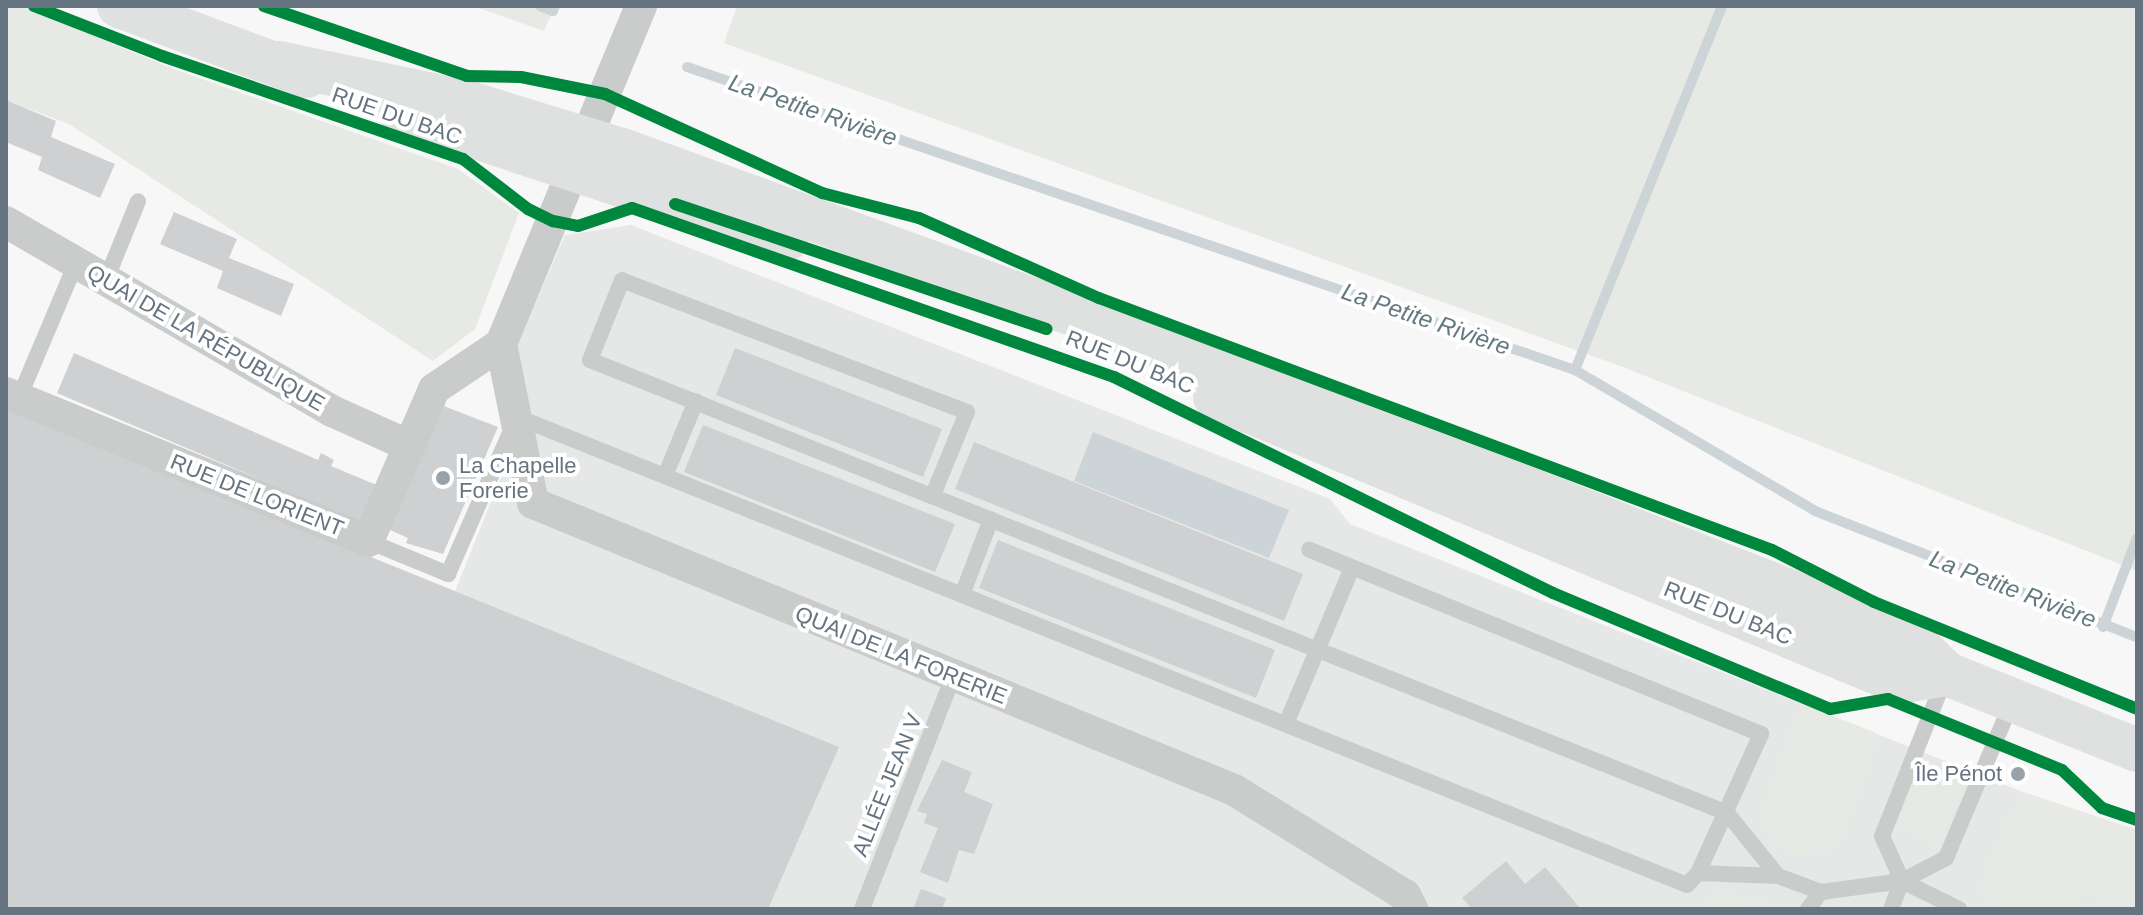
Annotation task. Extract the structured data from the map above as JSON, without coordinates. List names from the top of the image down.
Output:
{
  "streets": {
    "main road": ["RUE DU BAC"],
    "street": ["QUAI DE LA RÉPUBLIQUE", "RUE DE LORIENT", "QUAI DE LA FORERIE"],
    "lane": ["ALLÉE JEAN V"]
  },
  "crossings": [
    ["QUAI DE LA RÉPUBLIQUE", "RUE DE LORIENT"],
    ["RUE DE LORIENT", "QUAI DE LA FORERIE"],
    ["QUAI DE LA FORERIE", "ALLÉE JEAN V"]
  ],
  "water": ["La Petite Rivière"],
  "places": ["La Chapelle Forerie", "Île Pénot"]
}
